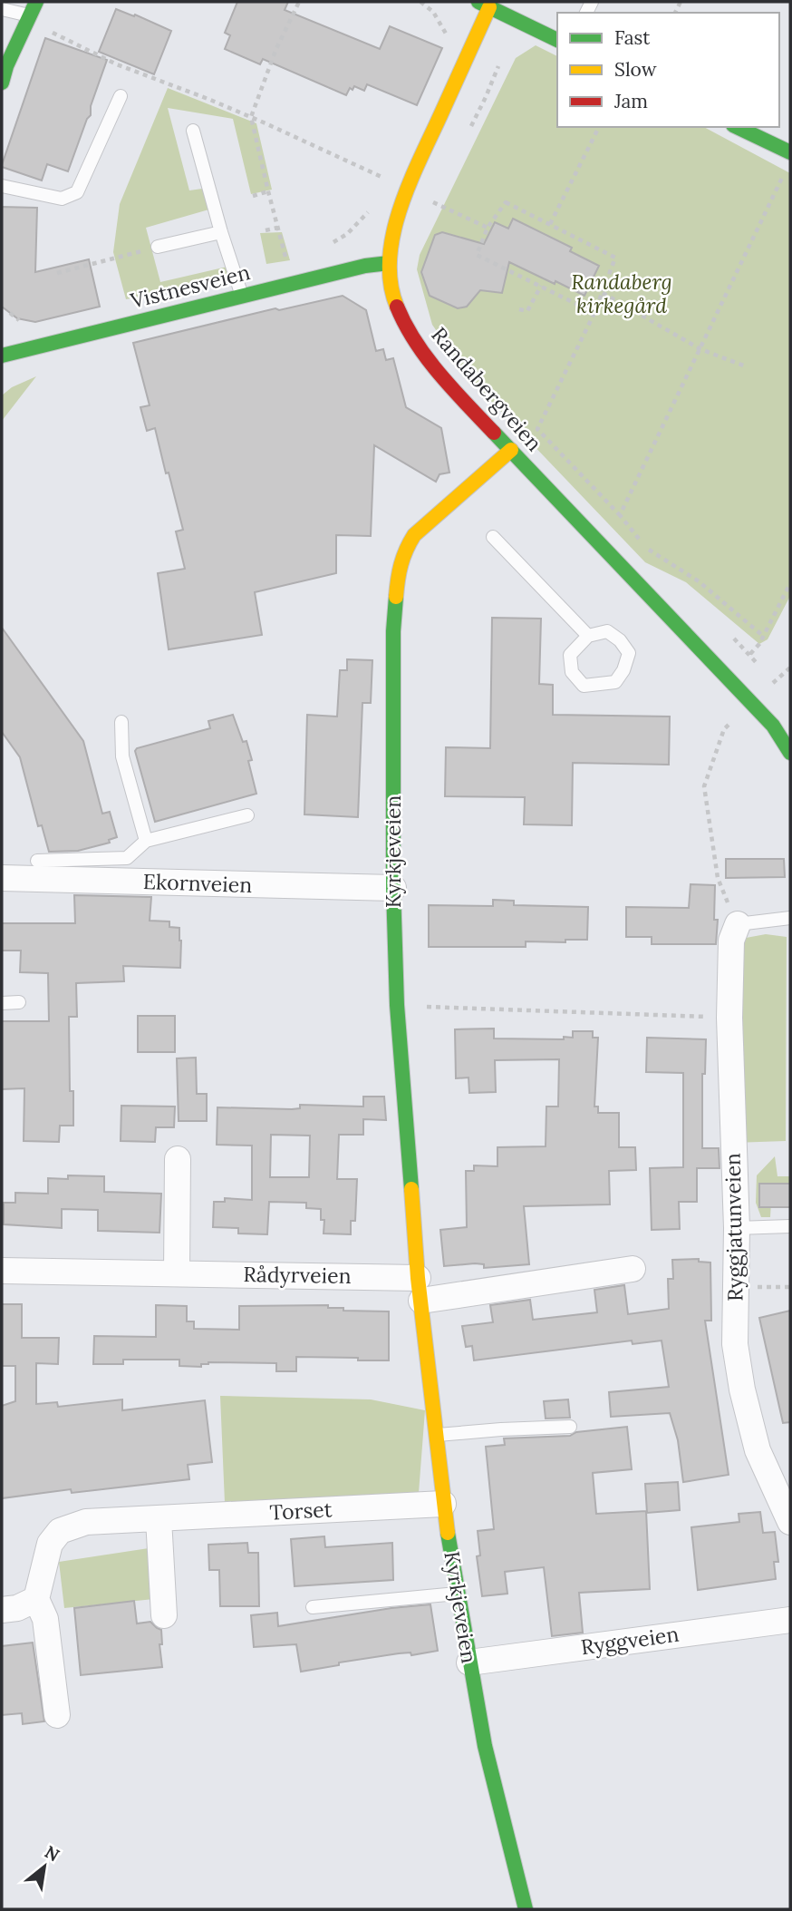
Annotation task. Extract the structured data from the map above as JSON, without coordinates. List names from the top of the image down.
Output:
{
  "streets": {
    "street": [
      "Vistnesveien",
      "Randabergveien",
      "Kyrkjeveien",
      "Ekornveien",
      "Ryggjatunveien",
      "Rådyrveien",
      "Torset",
      "Ryggveien"
    ]
  },
  "crossings": [
    ["Vistnesveien", "Randabergveien"],
    ["Randabergveien", "Kyrkjeveien"],
    ["Kyrkjeveien", "Ekornveien"],
    ["Kyrkjeveien", "Rådyrveien"],
    ["Kyrkjeveien", "Torset"],
    ["Kyrkjeveien", "Ryggveien"]
  ],
  "parks": ["Randaberg kirkegård"],
  "legend": ["Fast", "Slow", "Jam"],
  "north": "top right"
}
